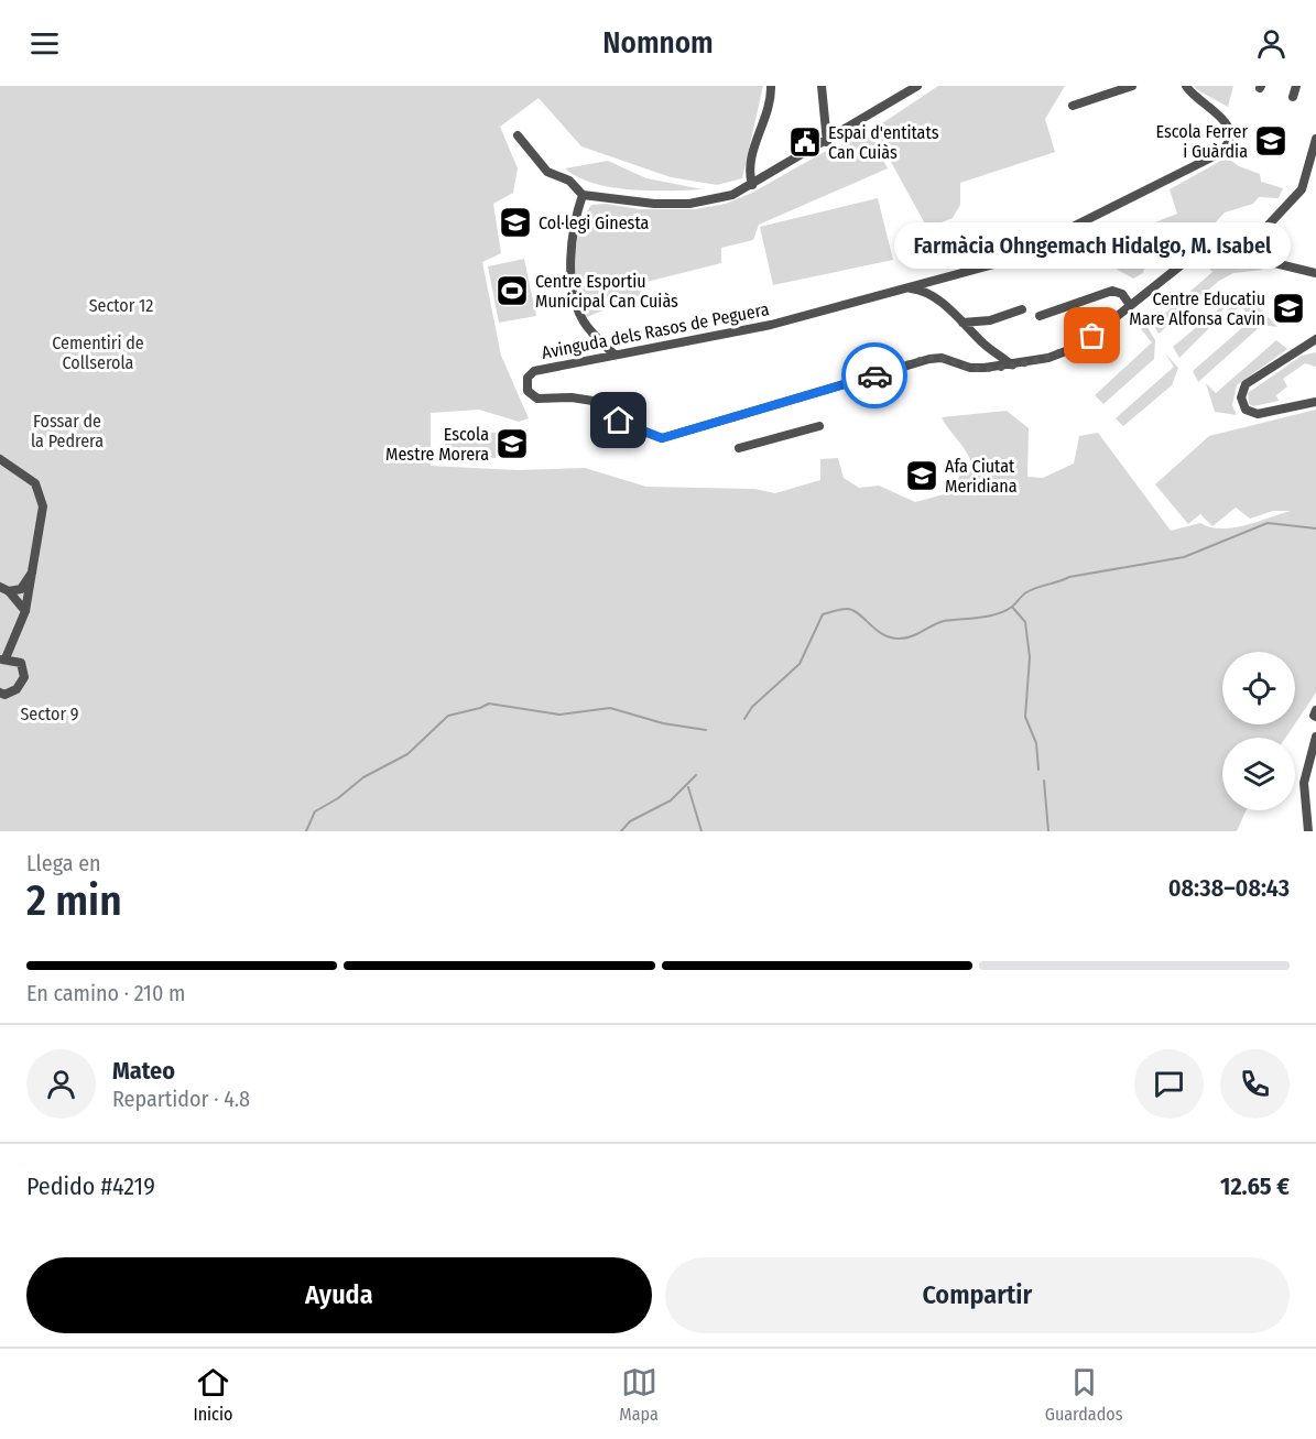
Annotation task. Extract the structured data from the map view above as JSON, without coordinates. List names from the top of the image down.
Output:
{
  "streets": {
    "street": ["Avinguda dels Rasos de Peguera"]
  },
  "parks": [
    "Sector 12",
    "Cementiri de Collserola",
    "Fossar de la Pedrera",
    "Sector 9"
  ],
  "places": {
    "school or university": [
      "Escola Ferrer i Guàrdia",
      "Col·legi Ginesta",
      "Centre Educatiu Mare Alfonsa Cavin",
      "Escola Mestre Morera",
      "Afa Ciutat Meridiana"
    ],
    "public building": ["Espai d'entitats Can Cuiàs"],
    "sports": ["Centre Esportiu Municipal Can Cuiàs"],
    "other": ["Farmàcia Ohngemach Hidalgo, M. Isabel"]
  },
  "page": {
    "header": "Nomnom",
    "bubble": "Farmàcia Ohngemach Hidalgo, M. Isabel",
    "heading": ["2 min", "Llega en", "08:38–08:43"],
    "panel": [
      "Mateo",
      "Repartidor · 4.8",
      "Pedido #4219",
      "12.65 €"
    ],
    "bar": "En camino · 210 m",
    "buttons": ["Ayuda", "Compartir"],
    "tabs": ["Inicio", "Mapa", "Guardados"]
  }
}
